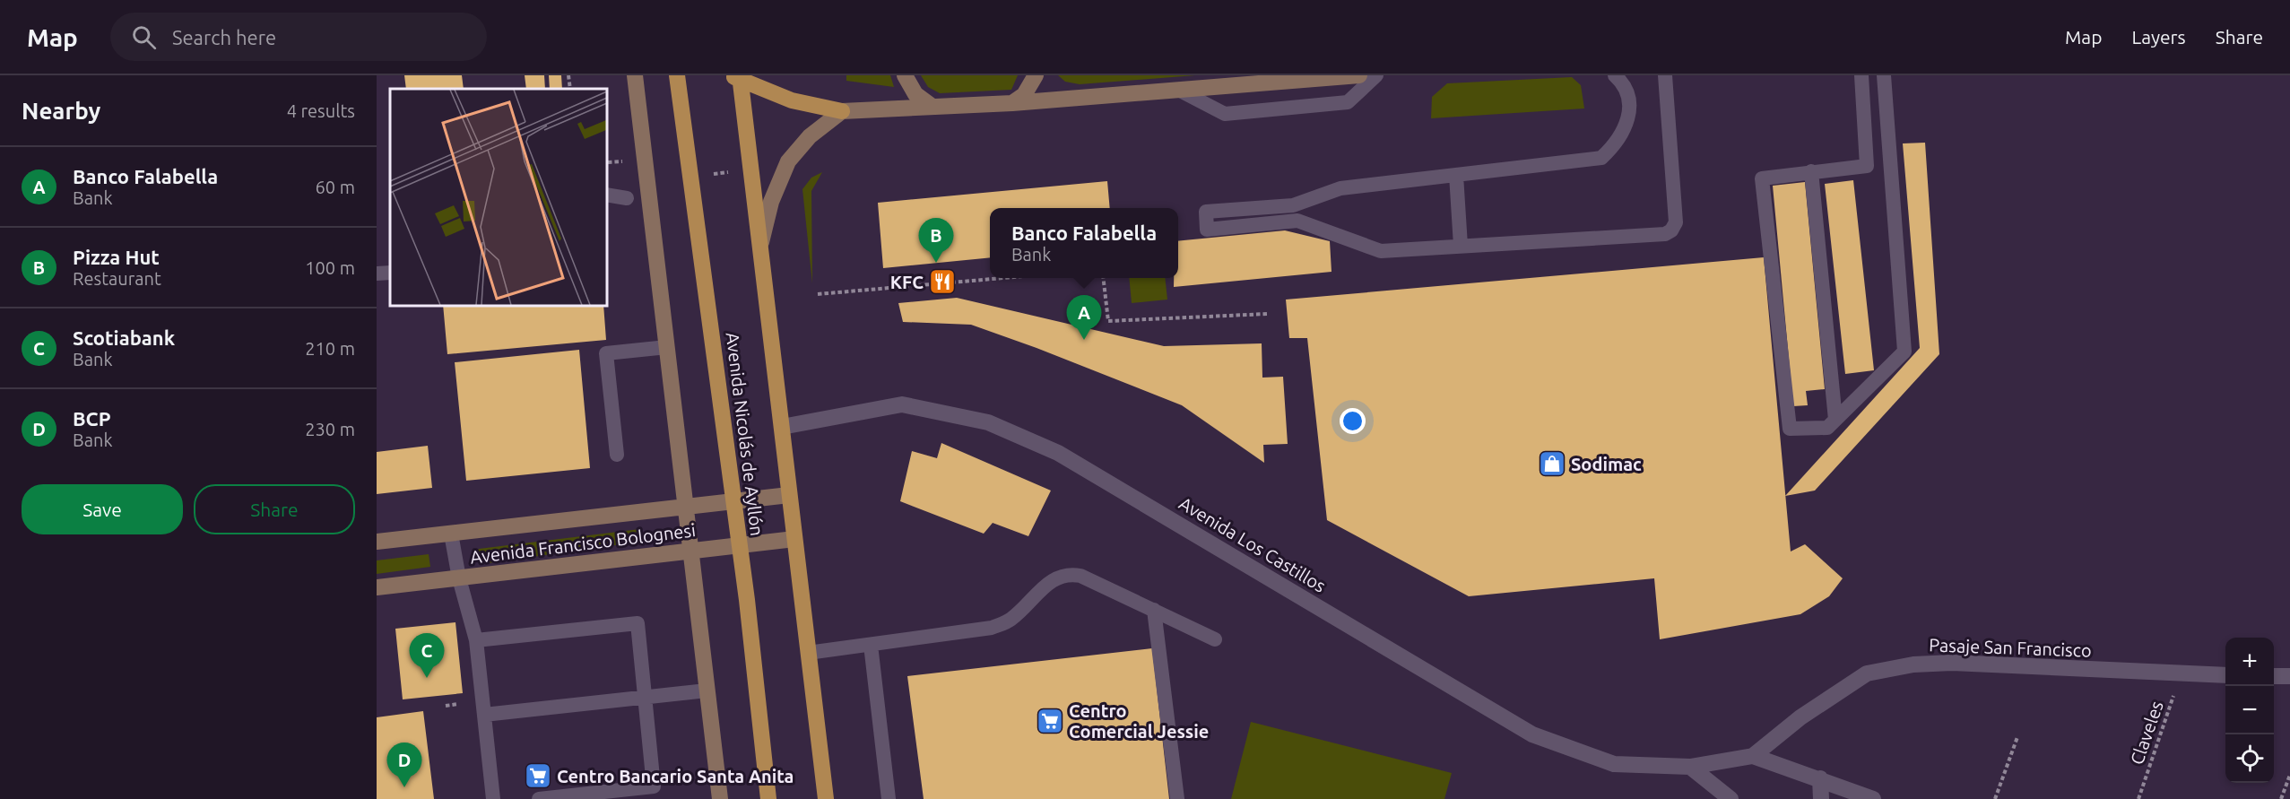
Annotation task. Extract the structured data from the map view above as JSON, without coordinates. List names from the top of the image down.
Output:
{
  "streets": {
    "main road": ["Avenida Nicolás de Ayllón", "Avenida Francisco Bolognesi"],
    "street": ["Avenida Los Castillos", "Pasaje San Francisco"],
    "path": ["Claveles"]
  },
  "crossings": [
    ["Avenida Nicolás de Ayllón", "Avenida Francisco Bolognesi"],
    ["Avenida Nicolás de Ayllón", "Avenida Los Castillos"],
    ["Avenida Los Castillos", "Pasaje San Francisco"],
    ["Pasaje San Francisco", "Claveles"]
  ],
  "places": {
    "restaurant": ["KFC"],
    "shop": ["Sodimac"],
    "supermarket": ["Centro Comercial Jessie", "Centro Bancario Santa Anita"]
  },
  "page": {
    "header": "Map",
    "search": "Search here",
    "nav": ["Map", "Layers", "Share"],
    "heading": ["Nearby", "4 results"],
    "list": [
      {
        "mark": "A",
        "name": "Banco Falabella",
        "note": "Bank",
        "value": "60 m"
      },
      {
        "mark": "B",
        "name": "Pizza Hut",
        "note": "Restaurant",
        "value": "100 m"
      },
      {
        "mark": "C",
        "name": "Scotiabank",
        "note": "Bank",
        "value": "210 m"
      },
      {
        "mark": "D",
        "name": "BCP",
        "note": "Bank",
        "value": "230 m"
      }
    ],
    "popup": ["Banco Falabella", "Bank"],
    "pins": [
      "B",
      "A",
      "C",
      "D"
    ],
    "buttons": ["Save", "Share"],
    "map_buttons": ["+", "−"]
  }
}
